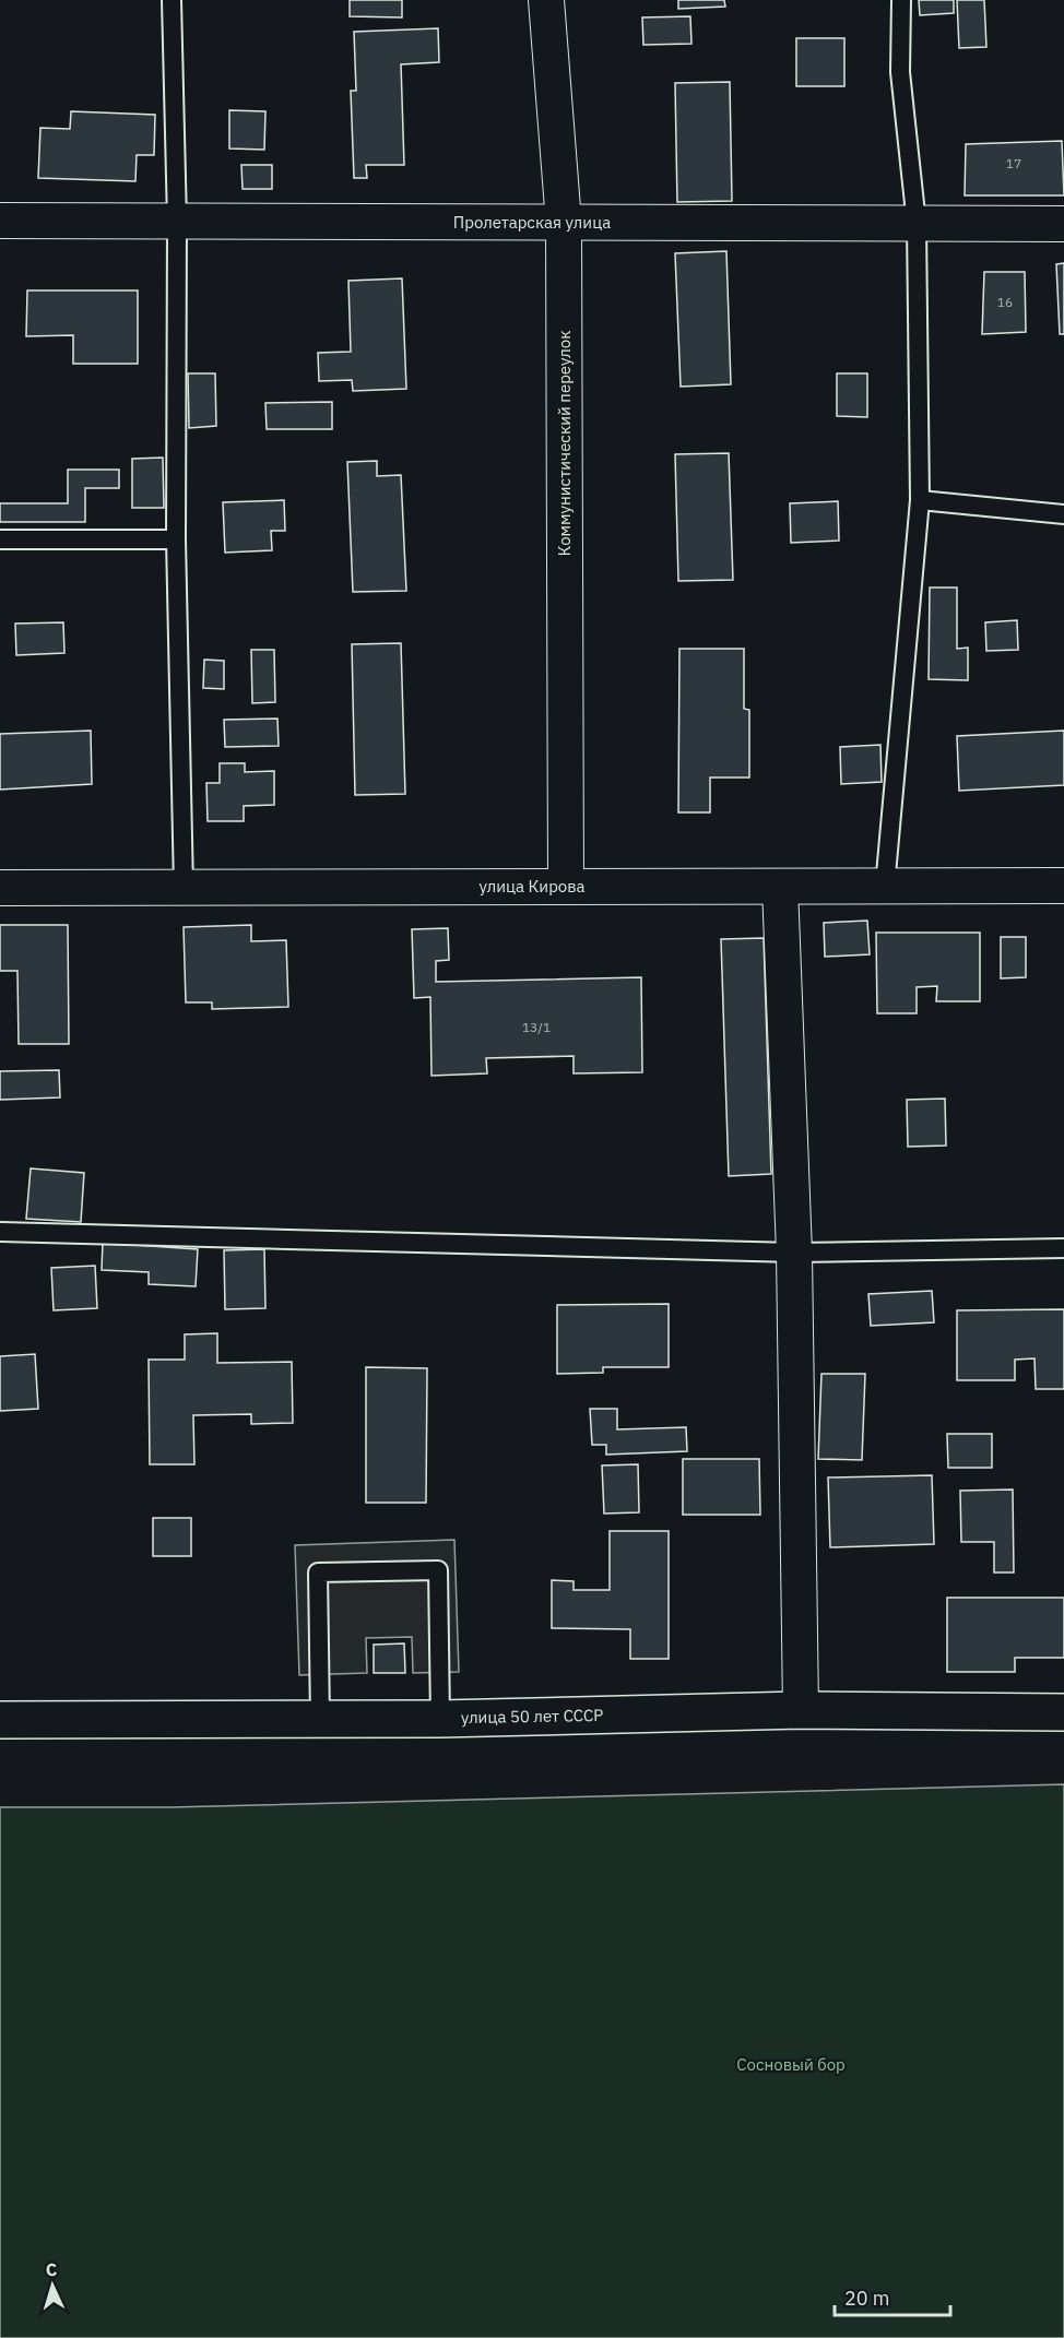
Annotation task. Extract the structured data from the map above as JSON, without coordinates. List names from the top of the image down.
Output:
{
  "streets": {
    "street": [
      "Пролетарская улица",
      "Коммунистический переулок",
      "улица Кирова",
      "улица 50 лет СССР"
    ]
  },
  "crossings": [
    ["Пролетарская улица", "Коммунистический переулок"],
    ["Коммунистический переулок", "улица Кирова"]
  ],
  "parks": ["Сосновый бор"],
  "house_numbers": ["17", "16", "13/1"],
  "scale_bar": "20 m",
  "north": "top"
}
